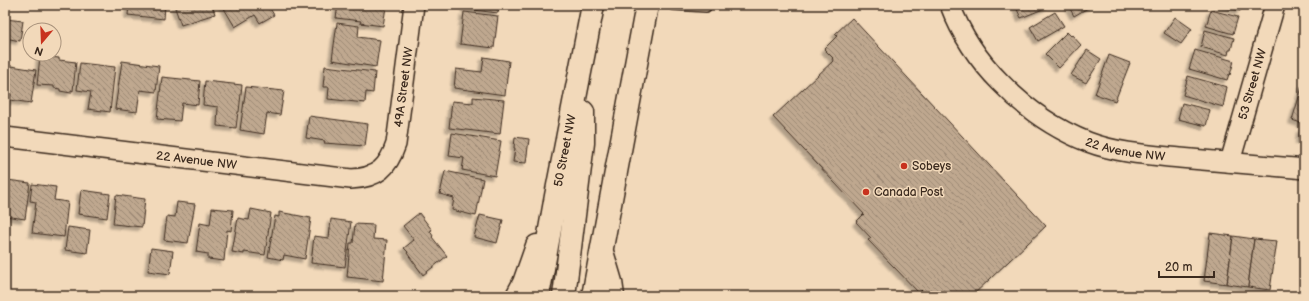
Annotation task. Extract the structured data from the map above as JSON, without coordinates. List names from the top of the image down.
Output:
{
  "streets": {
    "main road": ["50 Street NW"],
    "street": ["53 Street NW", "49A Street NW", "22 Avenue NW"]
  },
  "crossings": [
    ["53 Street NW", "22 Avenue NW"],
    ["49A Street NW", "22 Avenue NW"]
  ],
  "places": ["Sobeys", "Canada Post"],
  "scale_bar": "20 m",
  "north": "bottom"
}
